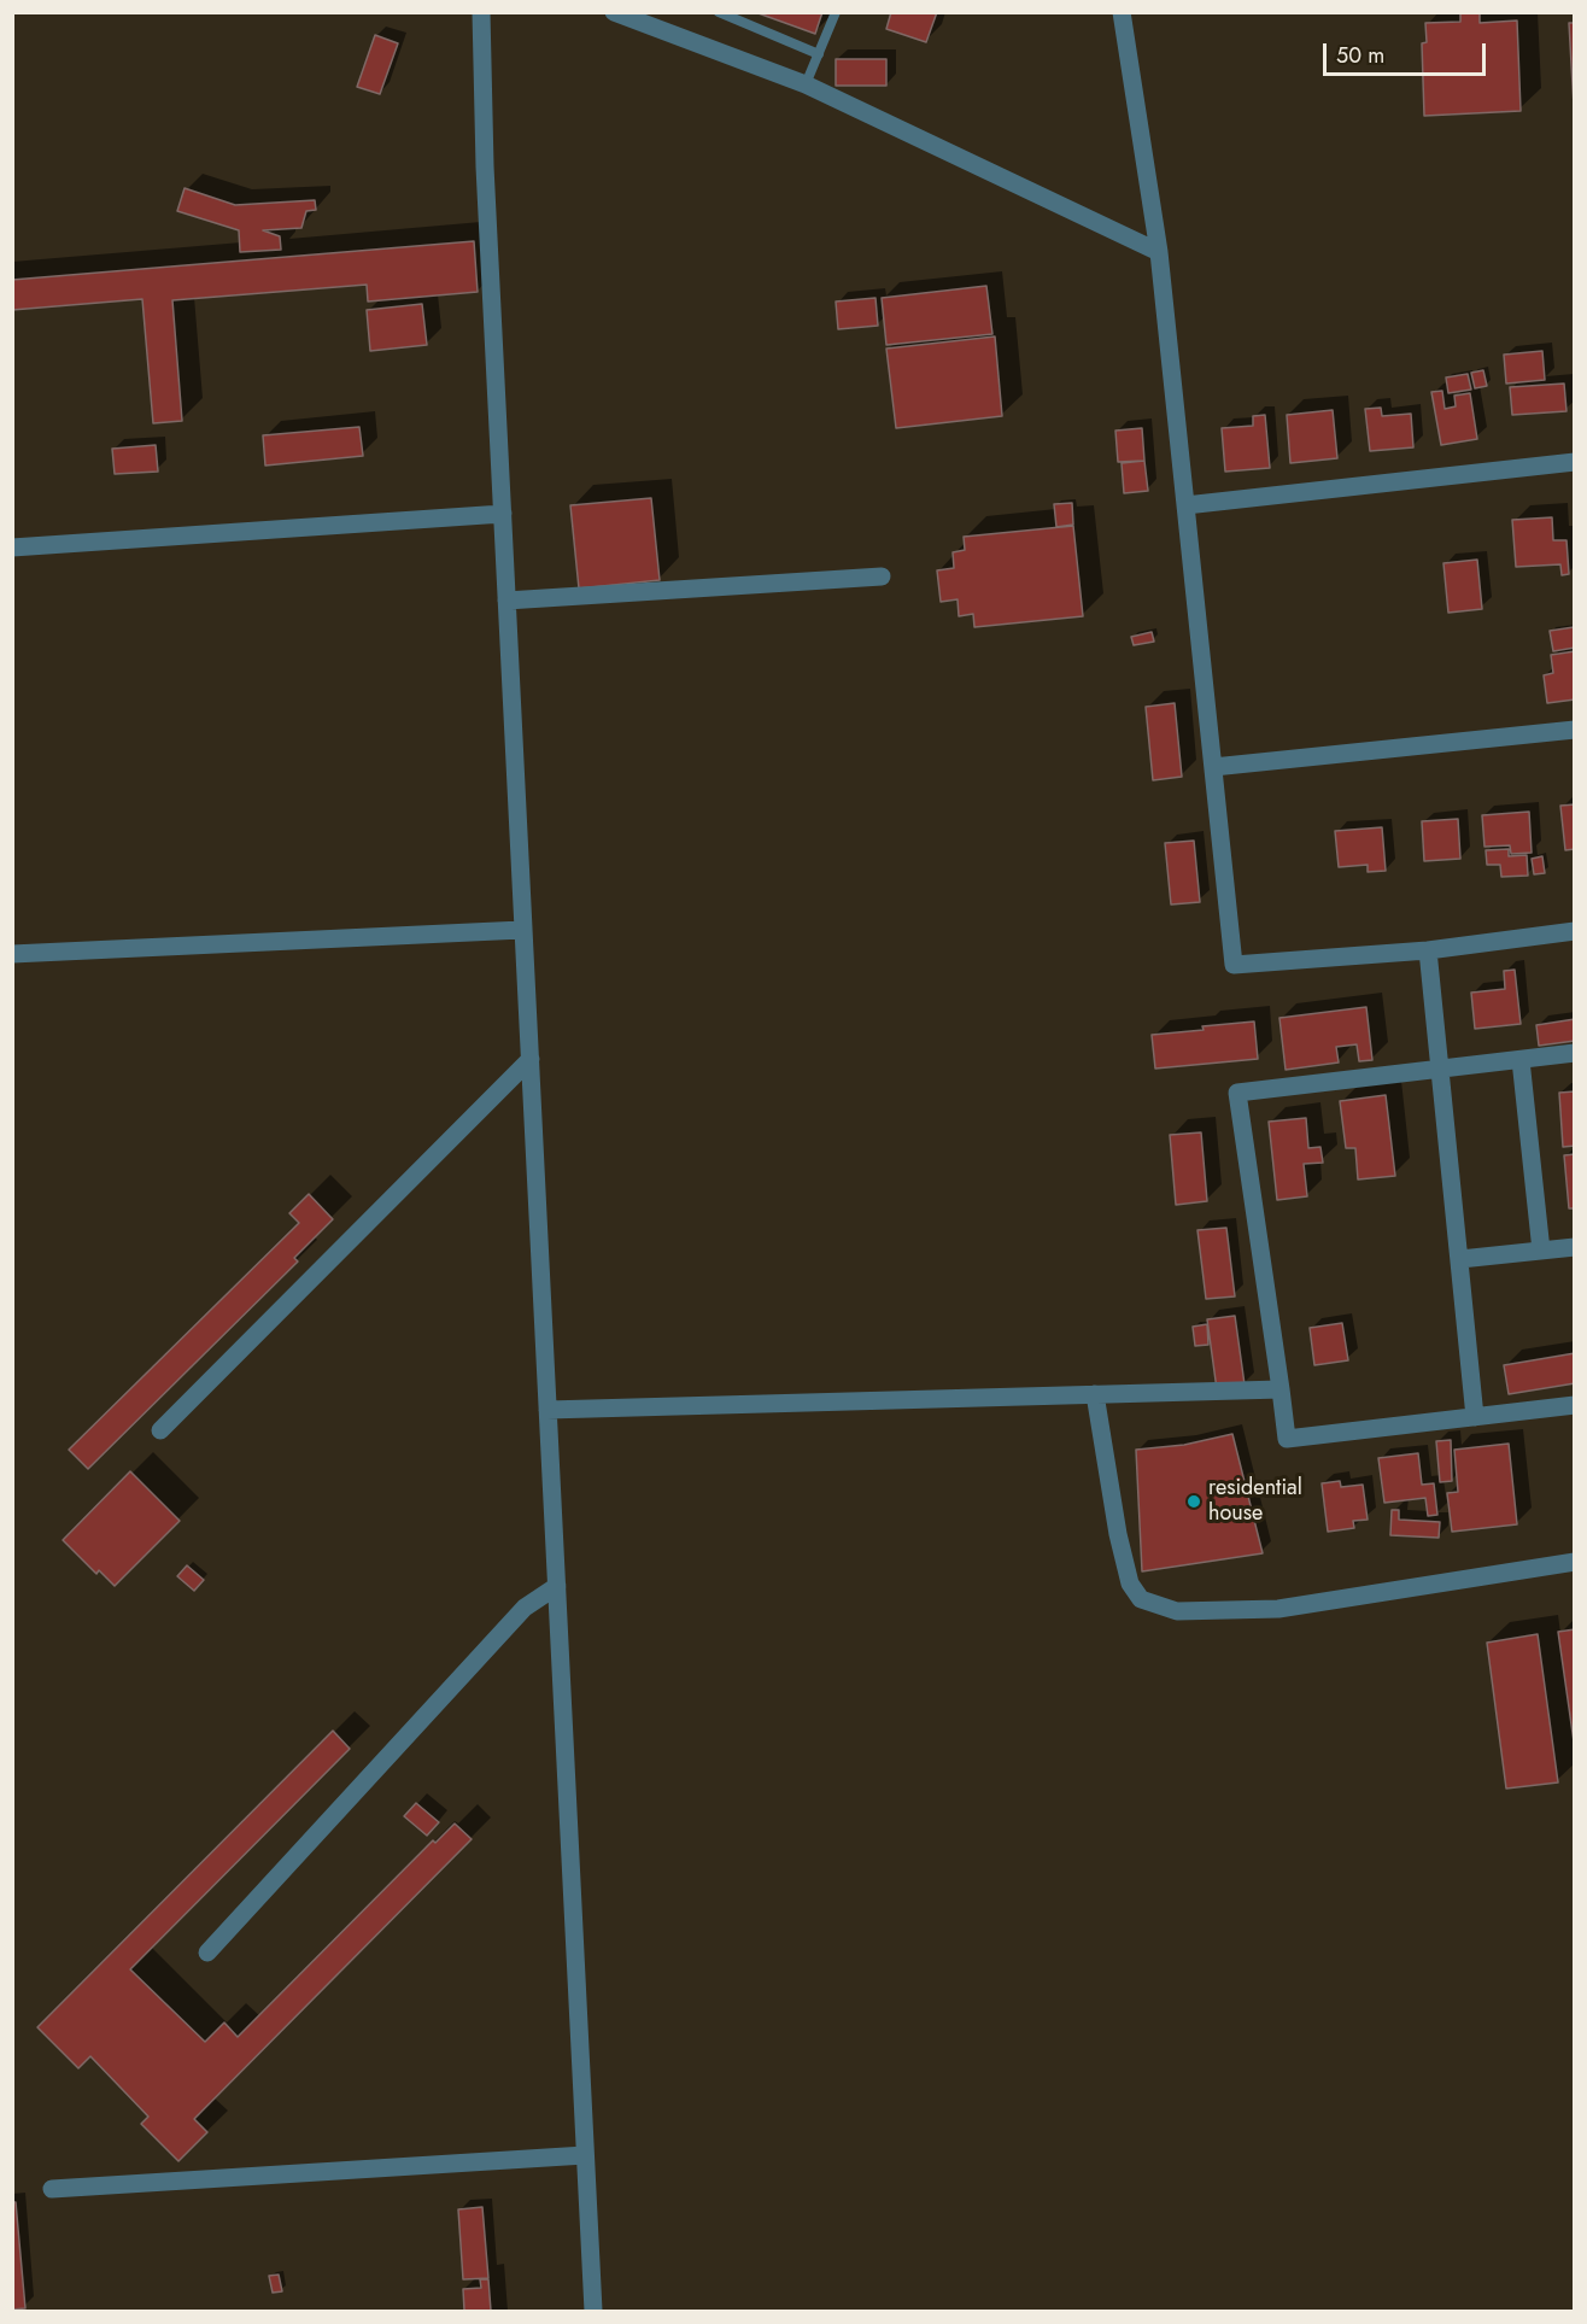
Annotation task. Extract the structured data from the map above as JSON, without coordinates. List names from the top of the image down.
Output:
{
  "places": ["residential house"],
  "scale_bar": "50 m"
}
